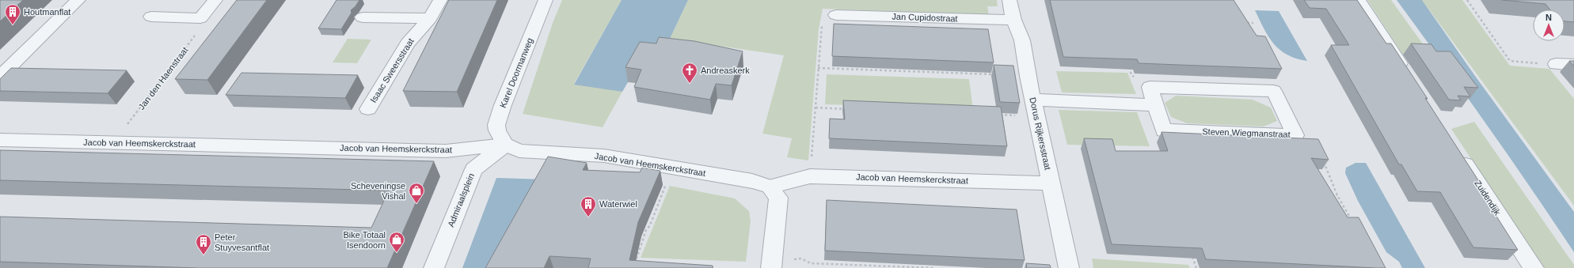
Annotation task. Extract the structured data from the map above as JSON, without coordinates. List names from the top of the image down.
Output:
{
  "streets": {
    "street": [
      "Jan Cupidostraat",
      "Isaac Sweersstraat",
      "Karel Doormanweg",
      "Steven Wiegmanstraat",
      "Dorus Rijkersstraat",
      "Jacob van Heemskerckstraat",
      "Zuidendijk",
      "Admiraalsplein"
    ],
    "path": ["Jan den Haenstraat"]
  },
  "crossings": [
    ["Jan Cupidostraat", "Dorus Rijkersstraat"],
    ["Karel Doormanweg", "Jacob van Heemskerckstraat"],
    ["Karel Doormanweg", "Admiraalsplein"],
    ["Jan den Haenstraat", "Jacob van Heemskerckstraat"],
    ["Dorus Rijkersstraat", "Jacob van Heemskerckstraat"],
    ["Jacob van Heemskerckstraat", "Admiraalsplein"]
  ],
  "places": {
    "building": ["Houtmanflat", "Waterwiel", "Peter Stuyvesantflat"],
    "church": ["Andreaskerk"],
    "shop": ["Scheveningse Vishal", "Bike Totaal Isendoorn"]
  },
  "north": "top"
}
